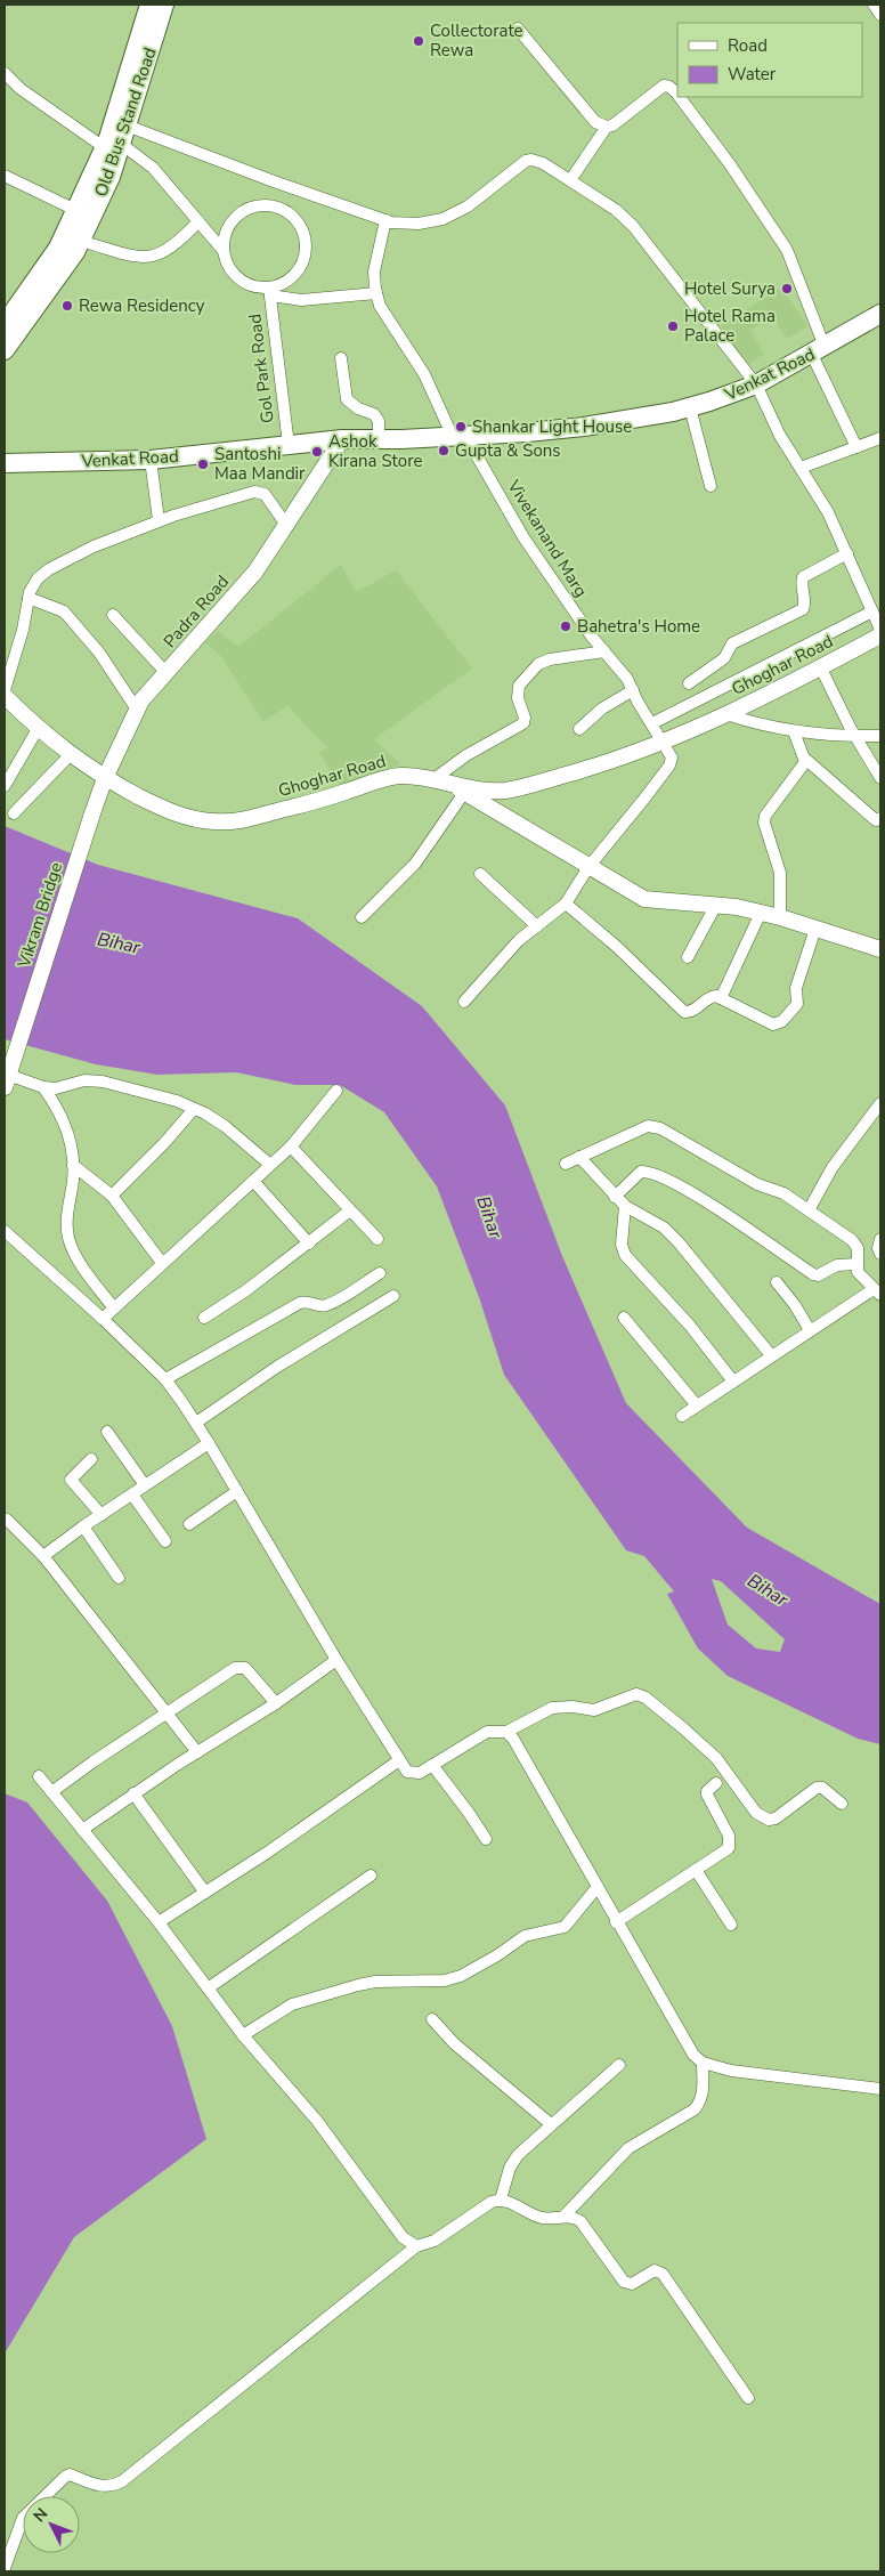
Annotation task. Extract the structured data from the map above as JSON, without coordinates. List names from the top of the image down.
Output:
{
  "streets": {
    "main road": ["Old Bus Stand Road", "Venkat Road"],
    "street": [
      "Gol Park Road",
      "Vivekanand Marg",
      "Padra Road",
      "Ghoghar Road",
      "Vikram Bridge"
    ]
  },
  "crossings": [
    ["Gol Park Road", "Venkat Road"],
    ["Venkat Road", "Vivekanand Marg"],
    ["Venkat Road", "Padra Road"],
    ["Vivekanand Marg", "Ghoghar Road"],
    ["Padra Road", "Ghoghar Road"],
    ["Padra Road", "Vikram Bridge"]
  ],
  "water": ["Bihar"],
  "places": [
    "Collectorate Rewa",
    "Hotel Surya",
    "Rewa Residency",
    "Hotel Rama Palace",
    "Shankar Light House",
    "Gupta & Sons",
    "Ashok Kirana Store",
    "Santoshi Maa Mandir",
    "Bahetra's Home"
  ],
  "legend": ["Road", "Water"],
  "north": "top left"
}
